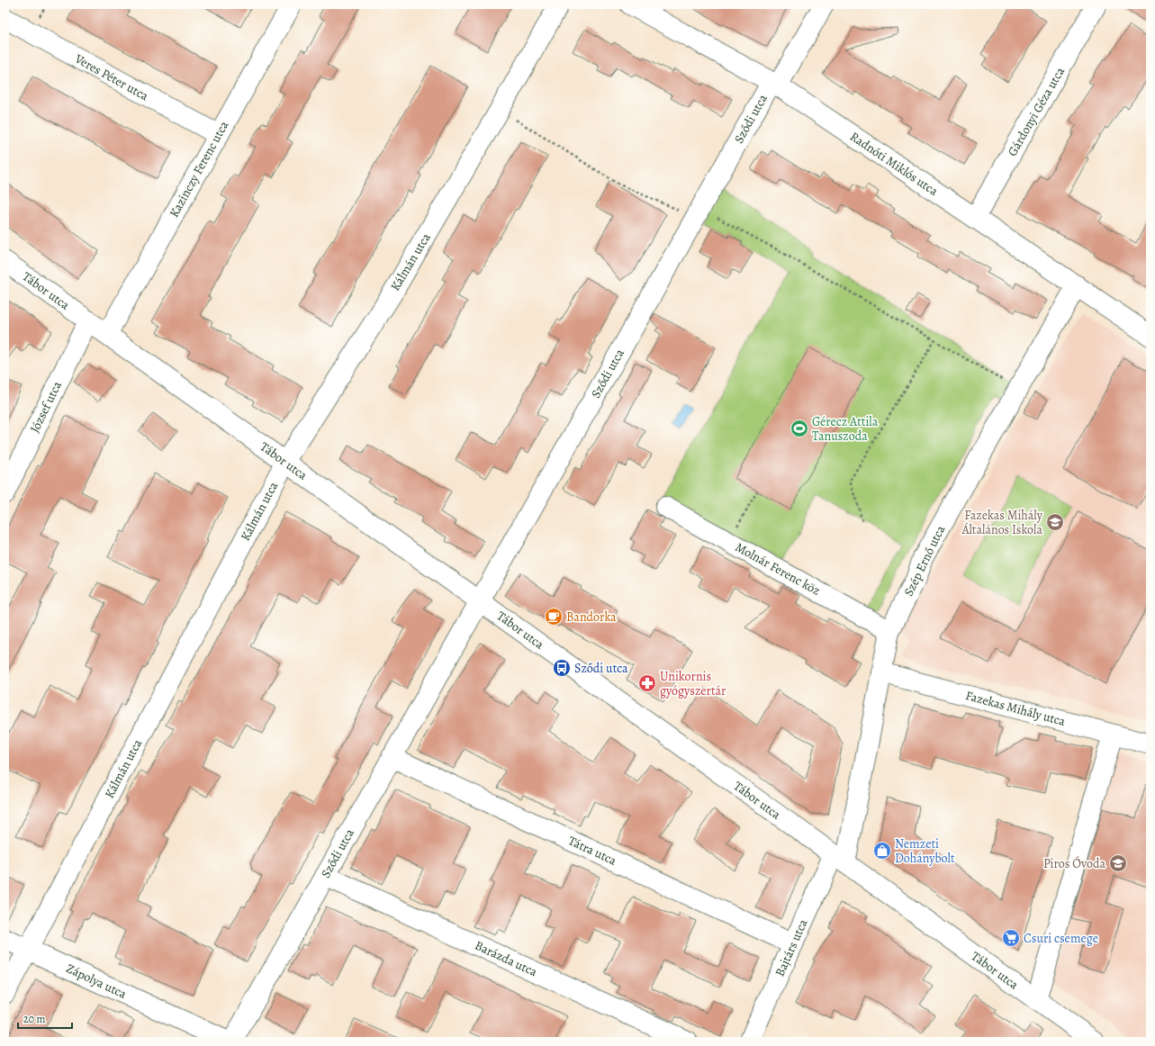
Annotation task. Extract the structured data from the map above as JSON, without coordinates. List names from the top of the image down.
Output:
{
  "streets": {
    "street": [
      "Veres Péter utca",
      "Gárdonyi Géza utca",
      "Sződi utca",
      "Radnóti Miklós utca",
      "Kazinczy Ferenc utca",
      "Kálmán utca",
      "Tábor utca",
      "József utca",
      "Szép Ernő utca",
      "Molnár Ferenc köz",
      "Fazekas Mihály utca",
      "Tátra utca",
      "Bajtárs utca",
      "Barázda utca",
      "Zápolya utca"
    ]
  },
  "crossings": [
    ["Veres Péter utca", "Kazinczy Ferenc utca"],
    ["Gárdonyi Géza utca", "Radnóti Miklós utca"],
    ["Sződi utca", "Radnóti Miklós utca"],
    ["Sződi utca", "Tábor utca"],
    ["Sződi utca", "Tátra utca"],
    ["Sződi utca", "Barázda utca"],
    ["Radnóti Miklós utca", "Szép Ernő utca"],
    ["Kazinczy Ferenc utca", "Tábor utca"],
    ["Kálmán utca", "Tábor utca"],
    ["Kálmán utca", "Zápolya utca"],
    ["Tábor utca", "József utca"],
    ["Tábor utca", "Szép Ernő utca"],
    ["Tábor utca", "Bajtárs utca"],
    ["Szép Ernő utca", "Molnár Ferenc köz"],
    ["Szép Ernő utca", "Fazekas Mihály utca"],
    ["Szép Ernő utca", "Bajtárs utca"],
    ["Tátra utca", "Bajtárs utca"]
  ],
  "places": {
    "sports": ["Gérecz Attila Tanuszoda"],
    "school or university": ["Fazekas Mihály Általános Iskola", "Piros Óvoda"],
    "cafe": ["Bandorka"],
    "bus stop": ["Sződi utca"],
    "pharmacy": ["Unikornis gyógyszertár"],
    "shop": ["Nemzeti Dohánybolt"],
    "supermarket": ["Csuri csemege"]
  },
  "scale_bar": "20 m"
}
